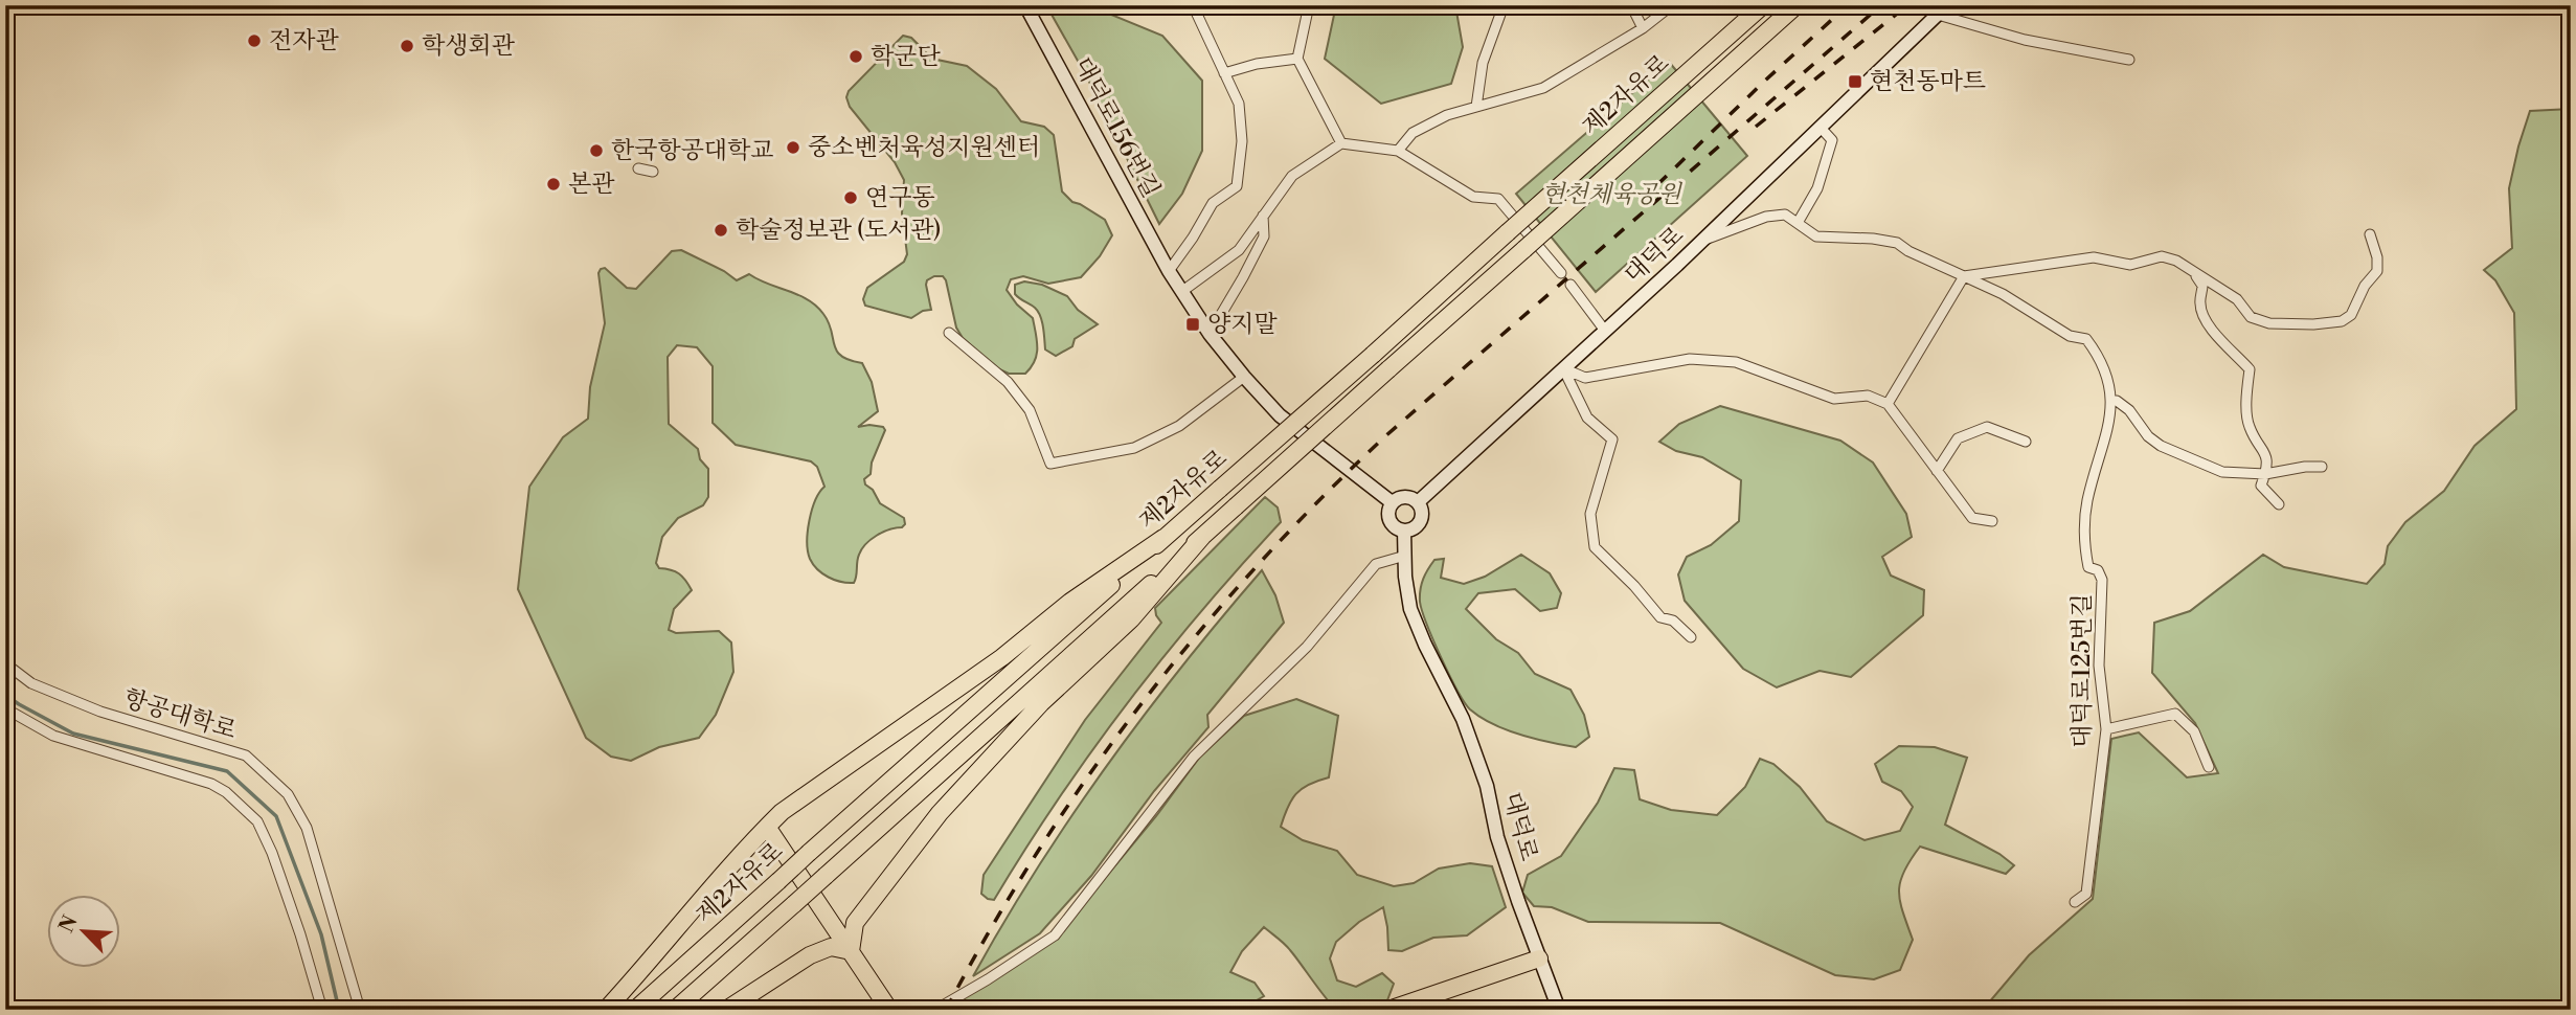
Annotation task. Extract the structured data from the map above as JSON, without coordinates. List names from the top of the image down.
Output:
{
  "streets": {
    "highway": ["제2자유로"],
    "street": [
      "대덕로156번길",
      "대덕로",
      "대덕로125번길",
      "항공대학로"
    ]
  },
  "crossings": [
    ["대덕로156번길", "대덕로"],
    ["대덕로", "대덕로125번길"]
  ],
  "parks": ["현천체육공원"],
  "places": {
    "other": [
      "전자관",
      "학생회관",
      "학군단",
      "중소벤처육성지원센터",
      "한국항공대학교",
      "본관",
      "연구동",
      "학술정보관 (도서관)"
    ],
    "transit": ["현천동마트", "양지말"]
  },
  "north": "top left"
}
